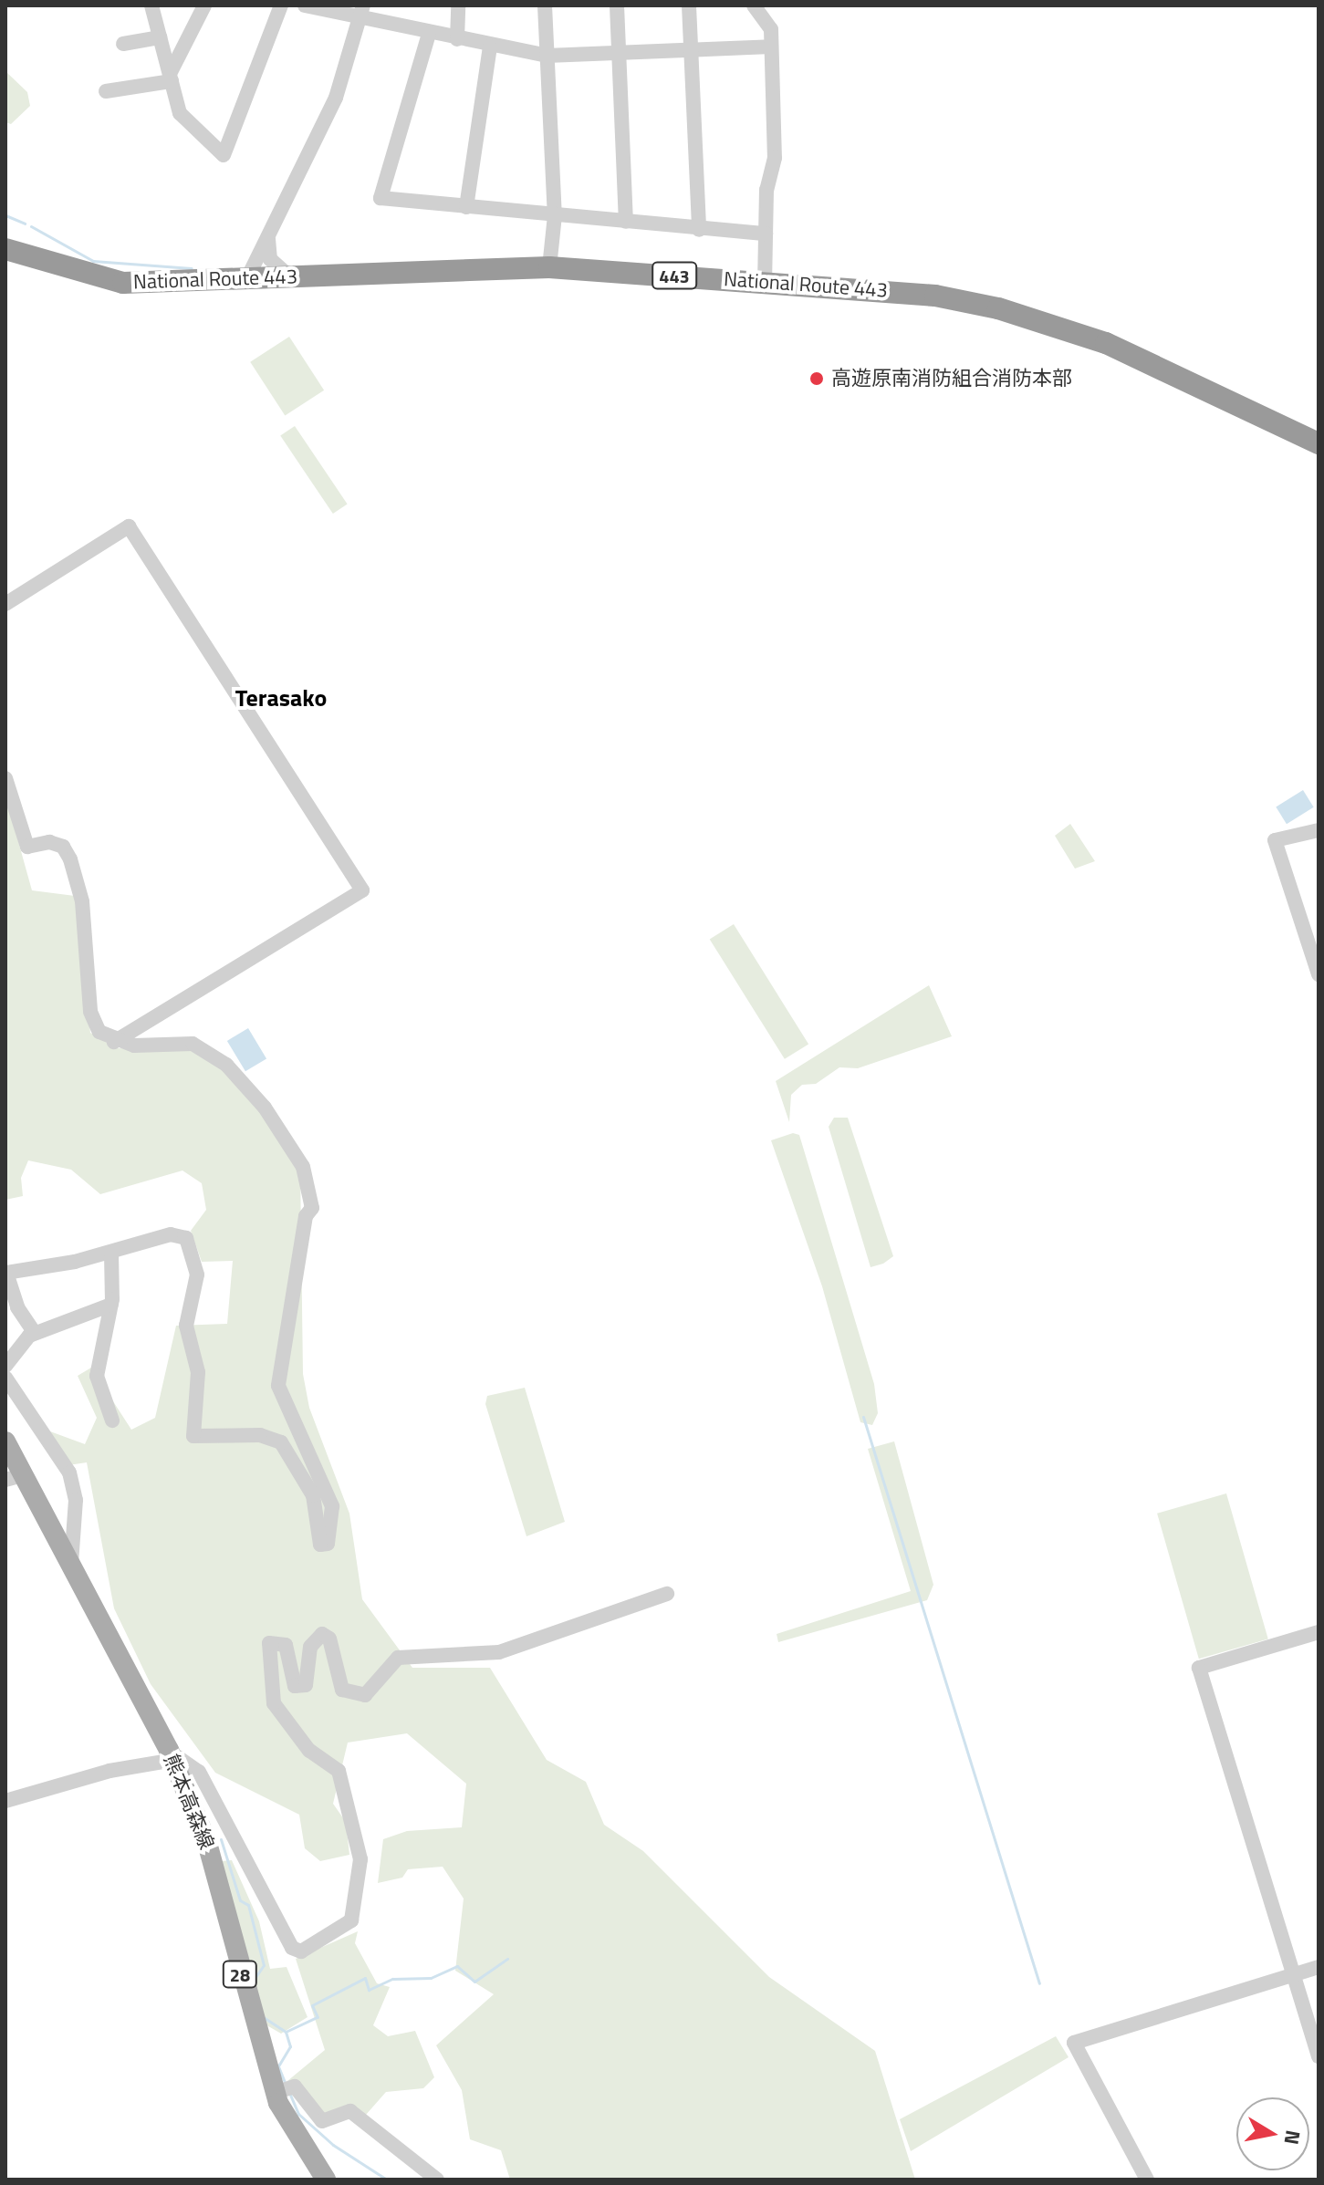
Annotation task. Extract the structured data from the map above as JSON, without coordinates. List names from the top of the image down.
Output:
{
  "streets": {
    "highway": ["443", "National Route 443"],
    "main road": ["熊本高森線", "28"]
  },
  "districts": ["Terasako"],
  "places": ["高遊原南消防組合消防本部"],
  "north": "right"
}
